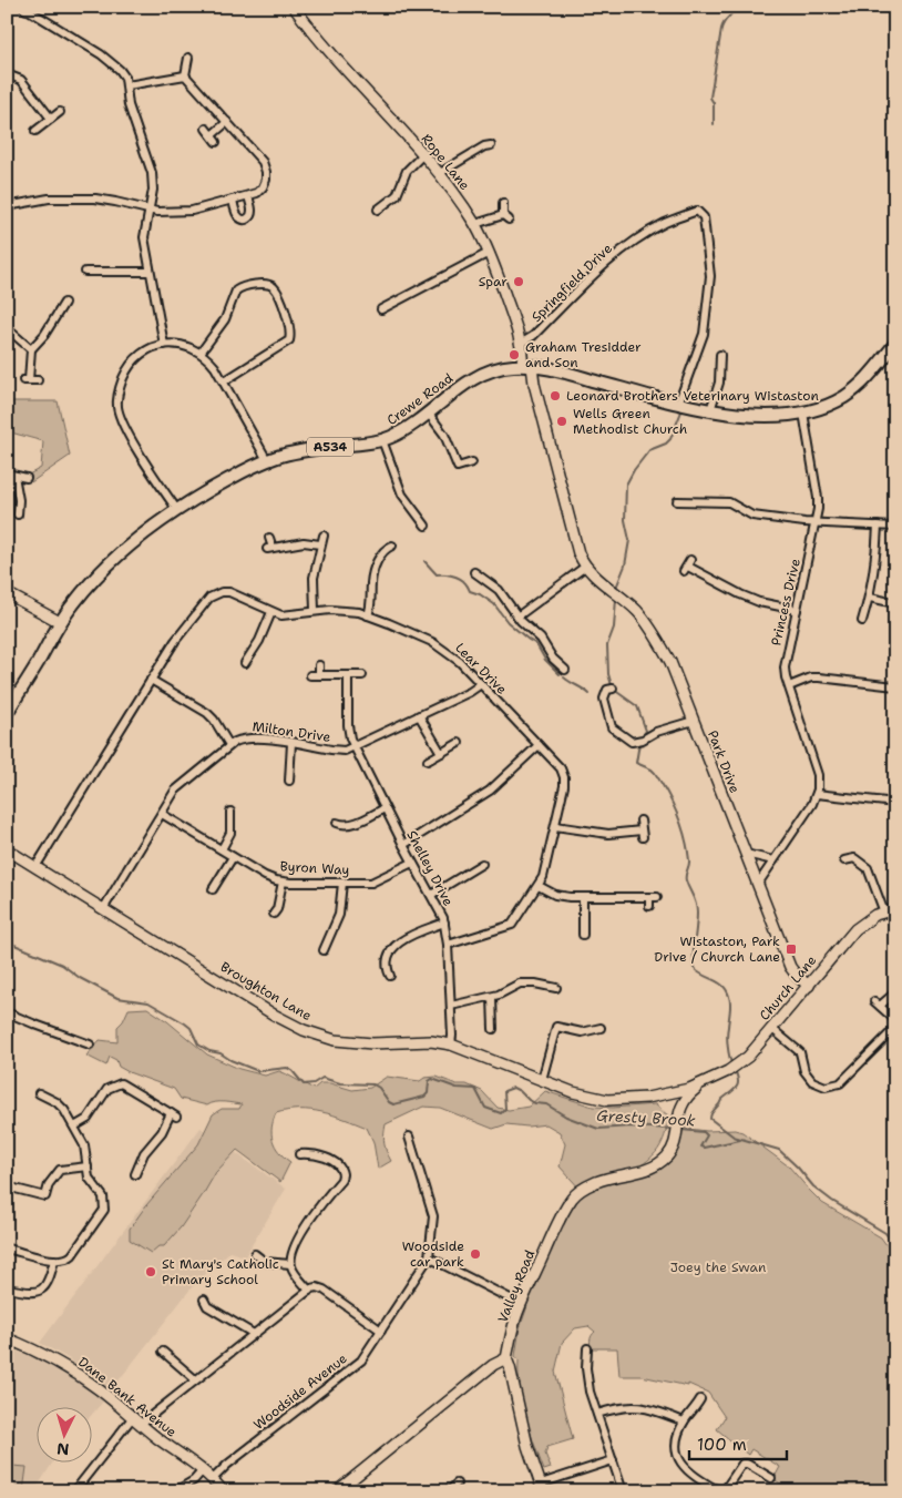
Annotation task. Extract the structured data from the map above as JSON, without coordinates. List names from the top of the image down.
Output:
{
  "streets": {
    "main road": ["Crewe Road", "A534"],
    "street": [
      "Rope Lane",
      "Springfield Drive",
      "Princess Drive",
      "Lear Drive",
      "Milton Drive",
      "Park Drive",
      "Byron Way",
      "Shelley Drive",
      "Church Lane",
      "Broughton Lane",
      "Valley Road",
      "Woodside Avenue",
      "Dane Bank Avenue"
    ]
  },
  "crossings": [
    ["Rope Lane", "Springfield Drive"],
    ["Rope Lane", "Crewe Road"],
    ["Rope Lane", "Park Drive"],
    ["Springfield Drive", "Crewe Road"],
    ["Crewe Road", "Princess Drive"],
    ["Lear Drive", "Milton Drive"],
    ["Lear Drive", "Shelley Drive"],
    ["Lear Drive", "Broughton Lane"],
    ["Milton Drive", "Byron Way"],
    ["Milton Drive", "Shelley Drive"],
    ["Milton Drive", "Broughton Lane"],
    ["Park Drive", "Church Lane"],
    ["Byron Way", "Shelley Drive"],
    ["Shelley Drive", "Broughton Lane"],
    ["Church Lane", "Broughton Lane"],
    ["Woodside Avenue", "Dane Bank Avenue"]
  ],
  "water": ["Gresty Brook"],
  "parks": ["Joey the Swan"],
  "places": {
    "other": [
      "Spar",
      "Graham Tresidder and Son",
      "Leonard Brothers Veterinary Wistaston",
      "Wells Green Methodist Church",
      "Woodside car park",
      "St Mary's Catholic Primary School"
    ],
    "transit": ["Wistaston, Park Drive / Church Lane"]
  },
  "scale_bar": "100 m",
  "north": "bottom"
}
